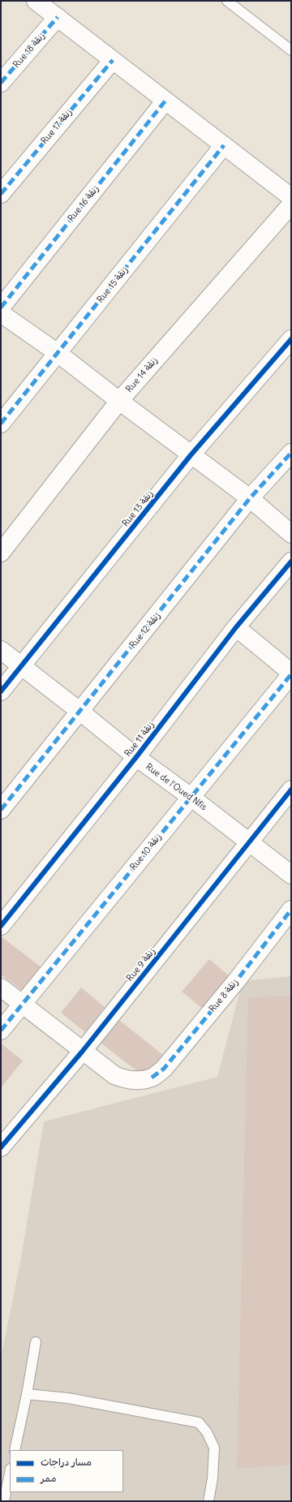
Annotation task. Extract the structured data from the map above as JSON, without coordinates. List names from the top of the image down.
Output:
{
  "streets": {
    "street": [
      "Rue 18 زنقة",
      "Rue 17 زنقة",
      "Rue 16 زنقة",
      "Rue 15 زنقة",
      "Rue 14 زنقة",
      "Rue 13 زنقة",
      "Rue 12 زنقة",
      "Rue 11 زنقة",
      "Rue de l'Oued Nfis",
      "Rue 10 زنقة",
      "Rue 9 زنقة",
      "Rue 8 زنقة"
    ]
  },
  "crossings": [
    ["Rue 13 زنقة", "Rue de l'Oued Nfis"],
    ["Rue 12 زنقة", "Rue de l'Oued Nfis"],
    ["Rue 11 زنقة", "Rue de l'Oued Nfis"],
    ["Rue de l'Oued Nfis", "Rue 10 زنقة"],
    ["Rue de l'Oued Nfis", "Rue 9 زنقة"],
    ["Rue 9 زنقة", "Rue 8 زنقة"]
  ],
  "legend": ["مسار دراجات", "ممر"]
}
